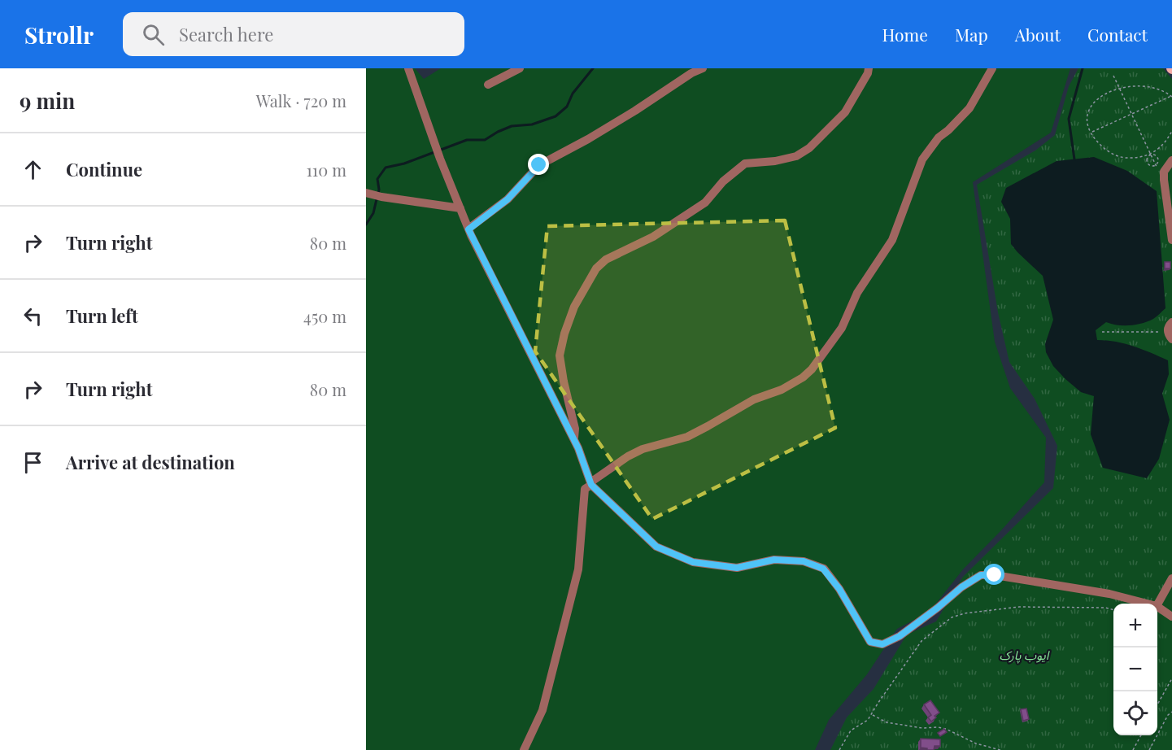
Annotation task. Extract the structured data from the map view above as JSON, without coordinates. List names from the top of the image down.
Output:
{
  "parks": ["ایوب پارک"],
  "page": {
    "header": "Strollr",
    "search": "Search here",
    "nav": [
      "Home",
      "Map",
      "About",
      "Contact"
    ],
    "heading": ["9 min", "Walk · 720 m"],
    "list": [
      ["Continue", "110 m"],
      ["Turn right", "80 m"],
      ["Turn left", "450 m"],
      ["Turn right", "80 m"],
      "Arrive at destination"
    ],
    "map_buttons": ["+", "−"]
  }
}
